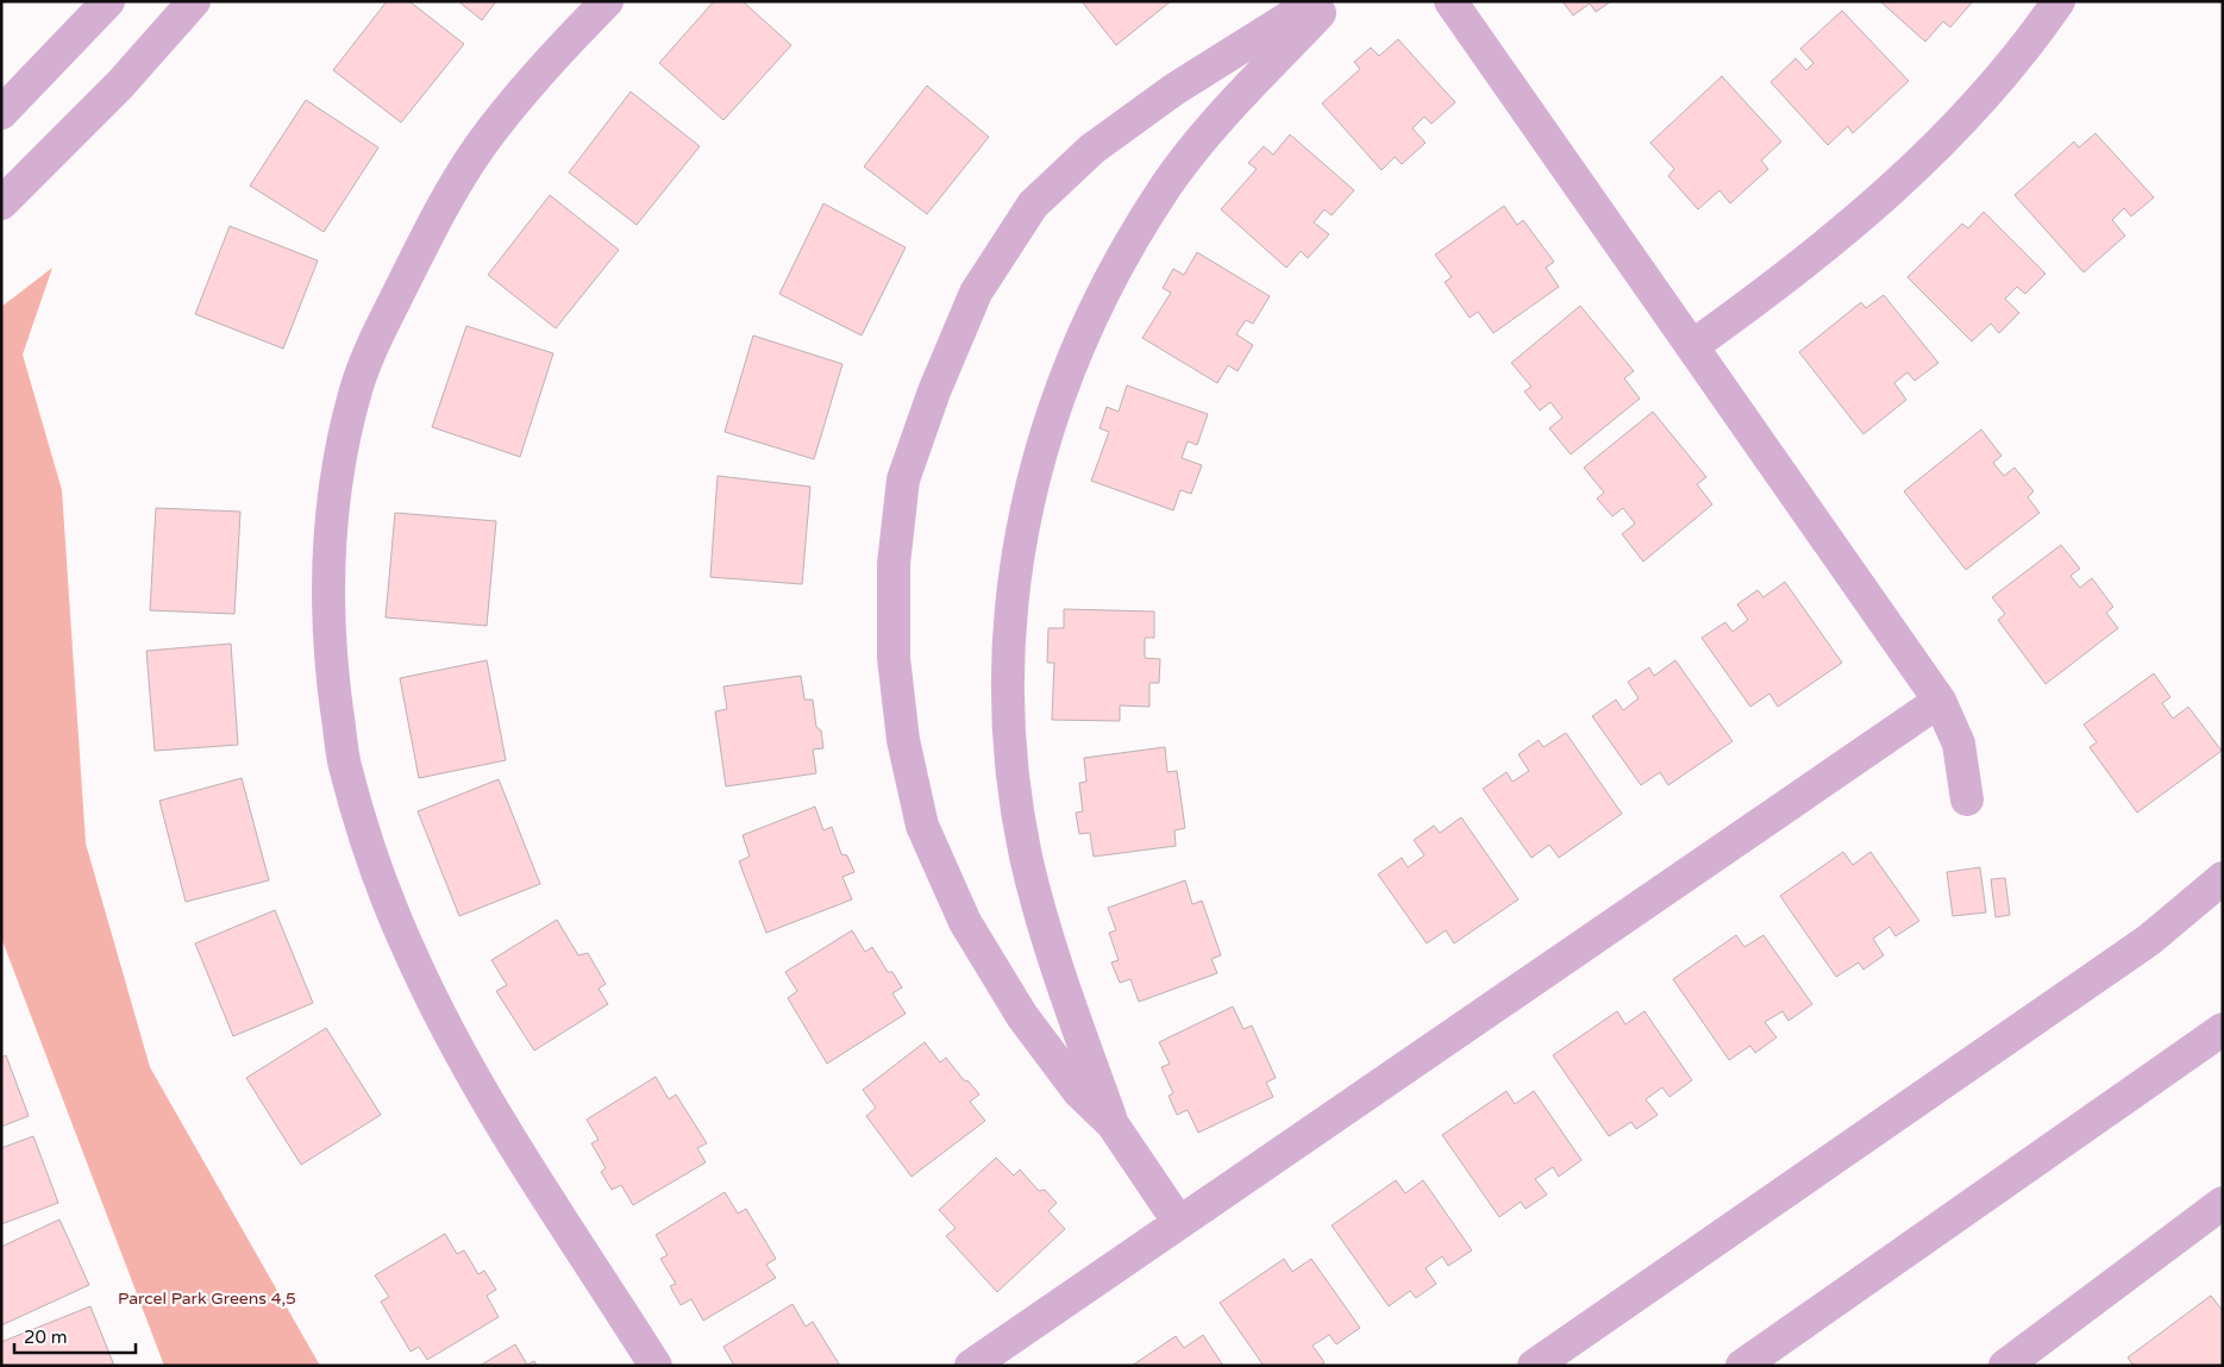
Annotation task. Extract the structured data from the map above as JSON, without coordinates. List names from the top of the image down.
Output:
{
  "parks": ["Parcel Park Greens 4,5"],
  "scale_bar": "20 m"
}
